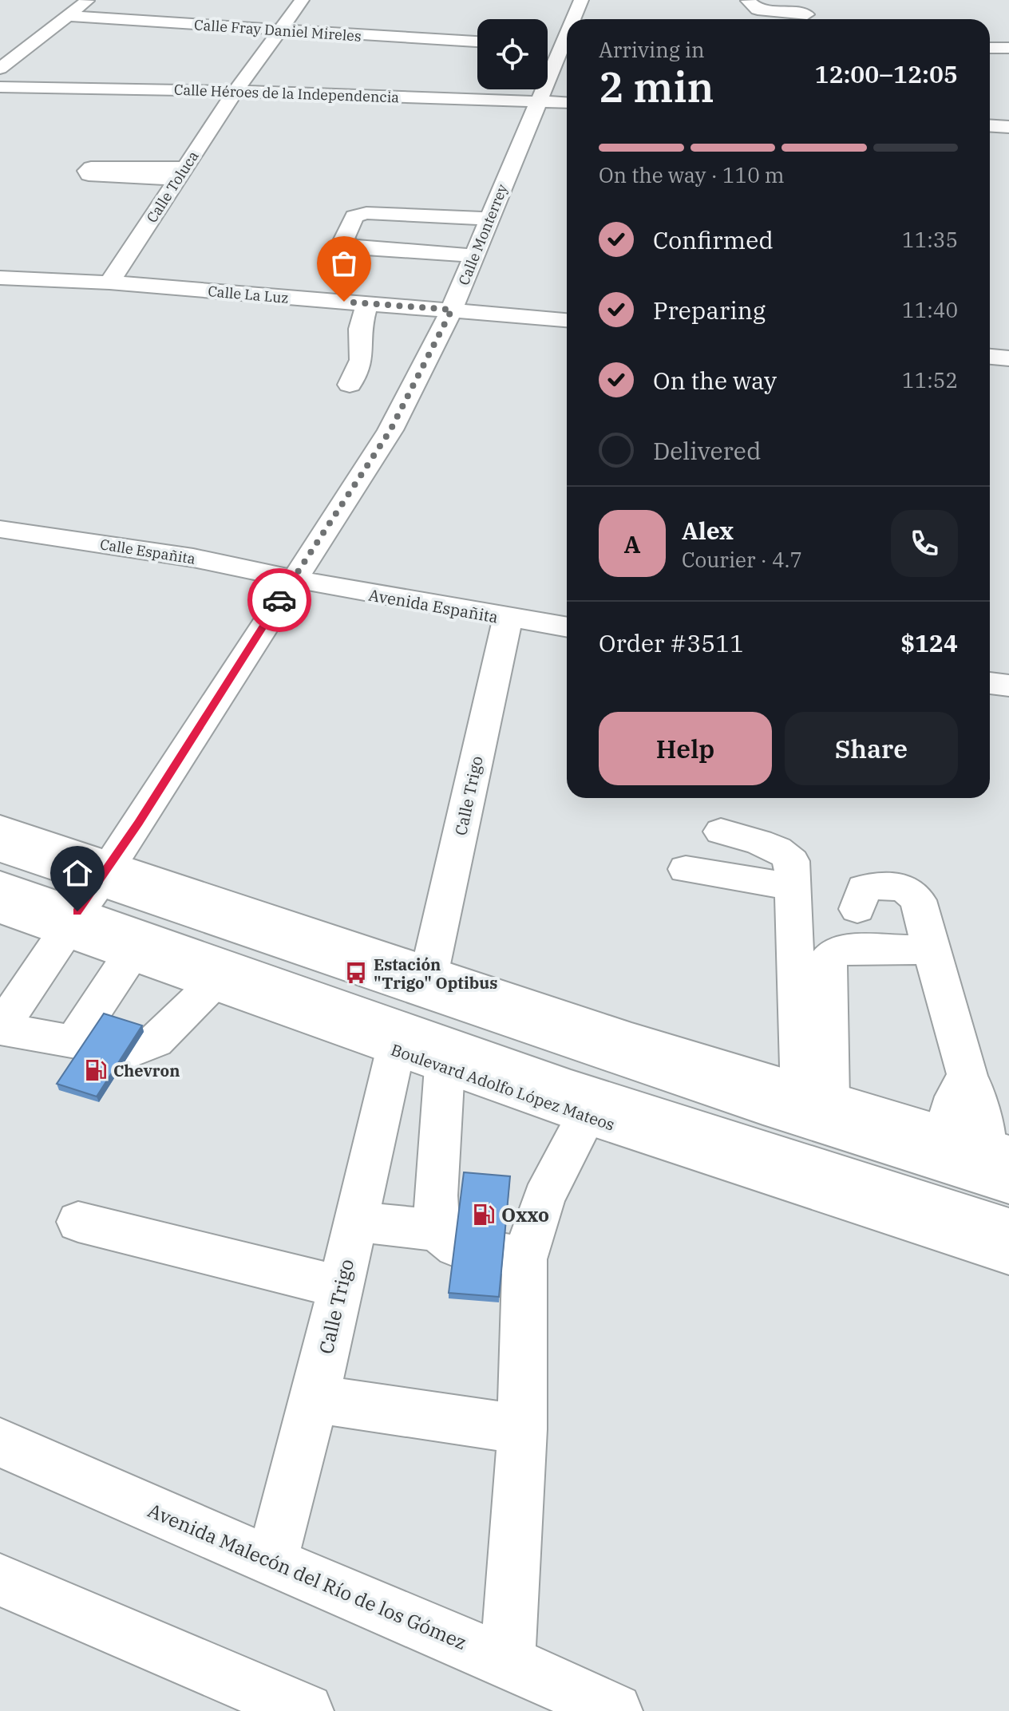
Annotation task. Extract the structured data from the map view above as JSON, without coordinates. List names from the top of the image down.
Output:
{
  "streets": {
    "street": [
      "Calle Fray Daniel Mireles",
      "Calle Héroes de la Independencia",
      "Calle Toluca",
      "Calle Monterrey",
      "Calle La Luz",
      "Calle Españita",
      "Avenida Españita",
      "Calle Trigo",
      "Boulevard Adolfo López Mateos",
      "Avenida Malecón del Río de los Gómez"
    ]
  },
  "crossings": [
    ["Calle Fray Daniel Mireles", "Calle Toluca"],
    ["Calle Héroes de la Independencia", "Calle Toluca"],
    ["Calle Héroes de la Independencia", "Calle Monterrey"],
    ["Calle Toluca", "Calle La Luz"],
    ["Calle Monterrey", "Calle La Luz"],
    ["Calle Monterrey", "Calle Españita"],
    ["Calle Monterrey", "Avenida Españita"],
    ["Calle Monterrey", "Boulevard Adolfo López Mateos"],
    ["Calle Españita", "Avenida Españita"],
    ["Avenida Españita", "Calle Trigo"],
    ["Calle Trigo", "Boulevard Adolfo López Mateos"],
    ["Calle Trigo", "Avenida Malecón del Río de los Gómez"]
  ],
  "places": {
    "bus stop": ["Estación \"Trigo\" Optibus"],
    "fuel station": ["Chevron", "Oxxo"]
  },
  "page": {
    "heading": ["2 min", "Arriving in", "12:00–12:05"],
    "panel": [
      "Alex",
      "Courier · 4.7",
      "Order #3511",
      "$124"
    ],
    "bar": "On the way · 110 m",
    "list": [
      ["Confirmed", "11:35"],
      ["Preparing", "11:40"],
      ["On the way", "11:52"],
      "Delivered"
    ],
    "round": "A",
    "buttons": ["Help", "Share"]
  }
}
